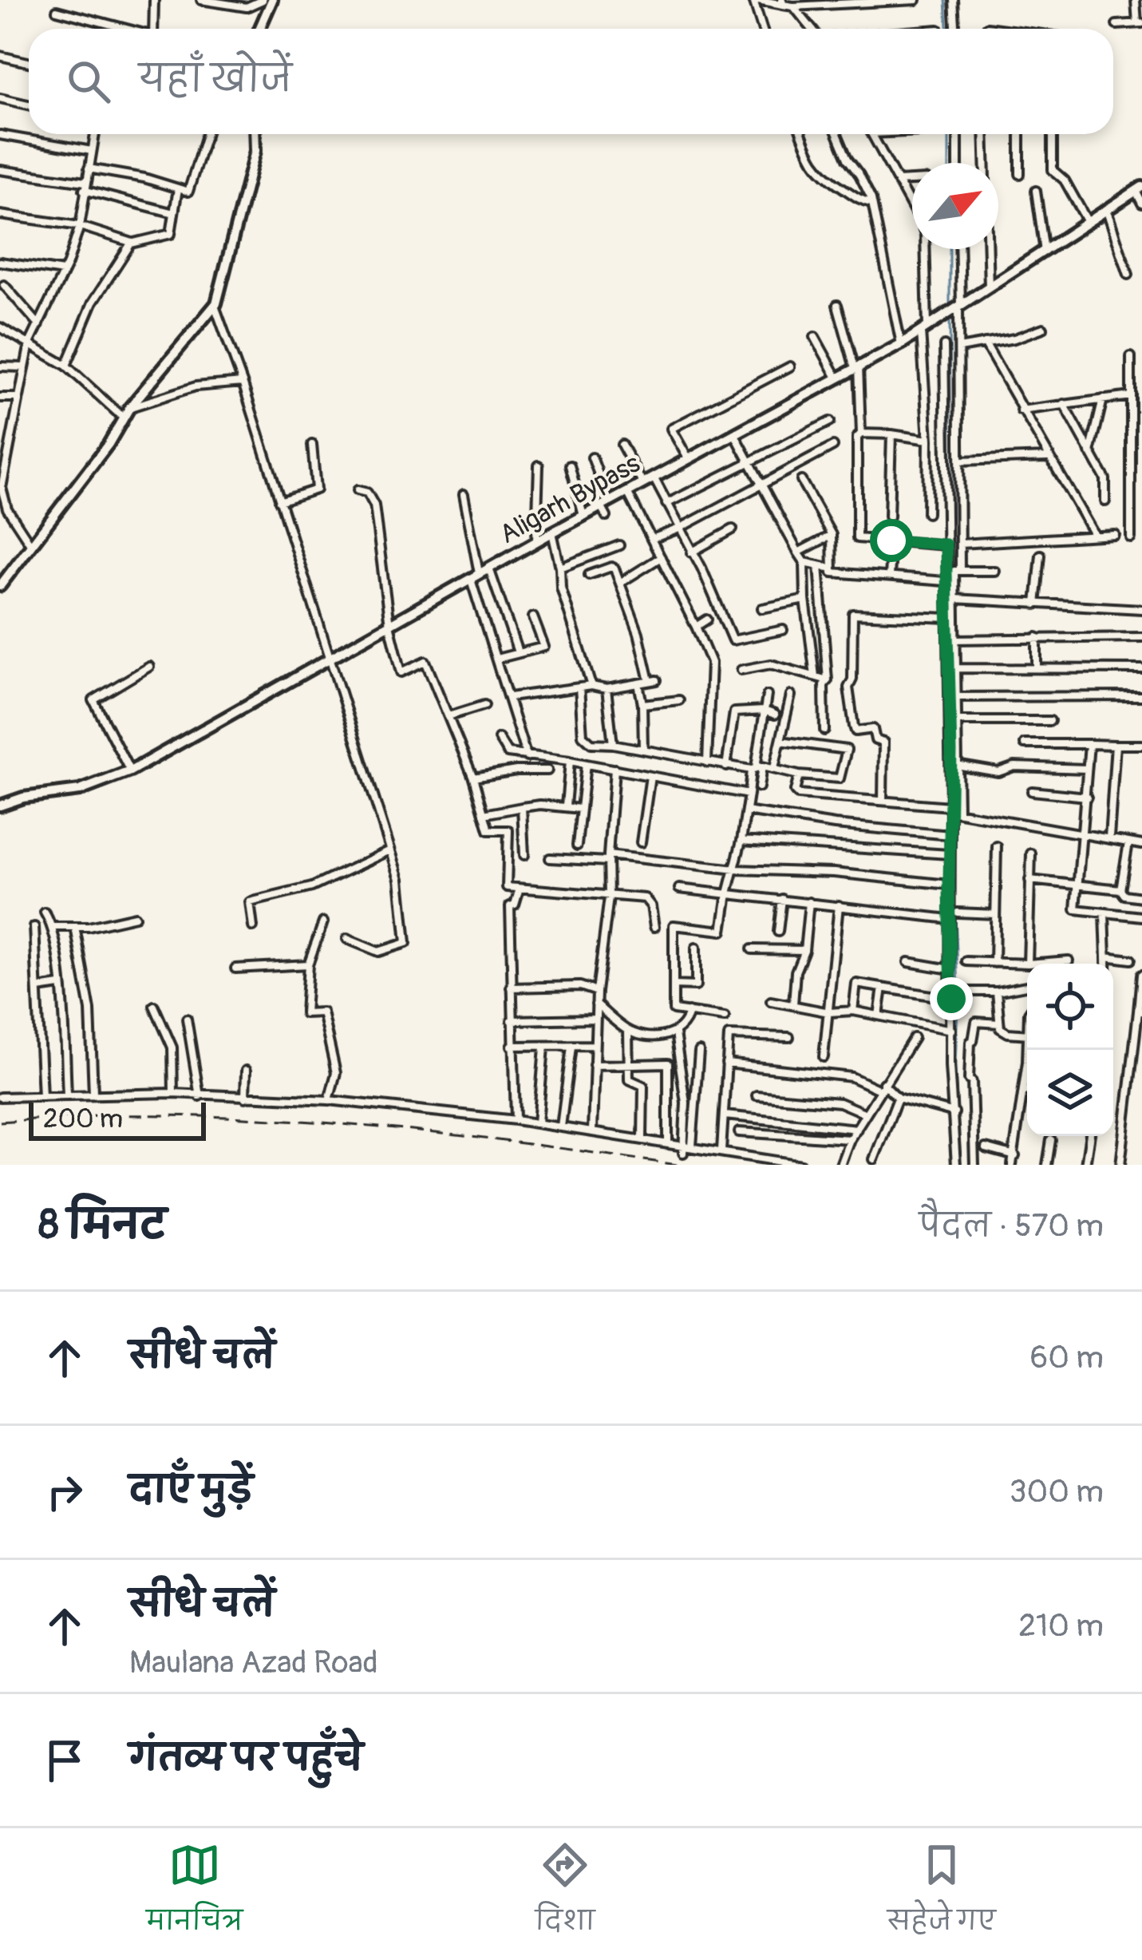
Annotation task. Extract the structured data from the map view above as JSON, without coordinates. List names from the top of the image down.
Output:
{
  "streets": {
    "main road": ["Aligarh Bypass"]
  },
  "scale_bar": "200 m",
  "north": "top right",
  "page": {
    "search": "यहाँ खोजें",
    "scale": "200 m",
    "heading": ["8 मिनट", "पैदल · 570 m"],
    "list": [
      ["सीधे चलें", "60 m"],
      ["दाएँ मुड़ें", "300 m"],
      ["सीधे चलें", "Maulana Azad Road", "210 m"],
      "गंतव्य पर पहुँचे"
    ],
    "nav": ["मानचित्र", "दिशा", "सहेजे गए"]
  }
}
